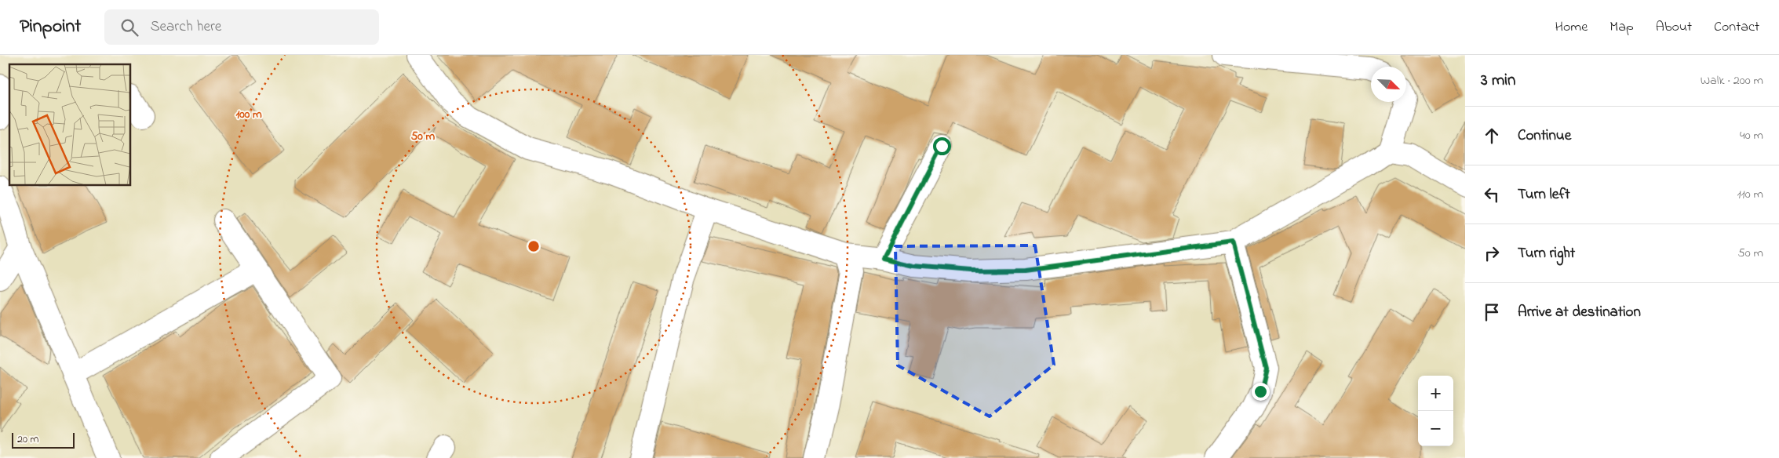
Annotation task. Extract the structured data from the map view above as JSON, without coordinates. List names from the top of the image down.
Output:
{
  "scale_bar": "20 m",
  "north": "bottom right",
  "page": {
    "header": "Pinpoint",
    "search": "Search here",
    "nav": [
      "Home",
      "Map",
      "About",
      "Contact"
    ],
    "heading": ["3 min", "Walk · 200 m"],
    "list": [
      ["Continue", "40 m"],
      ["Turn left", "110 m"],
      ["Turn right", "50 m"],
      "Arrive at destination"
    ],
    "map_buttons": ["+", "−"],
    "scale": "20 m"
  },
  "rings": ["100 m", "50 m"]
}
